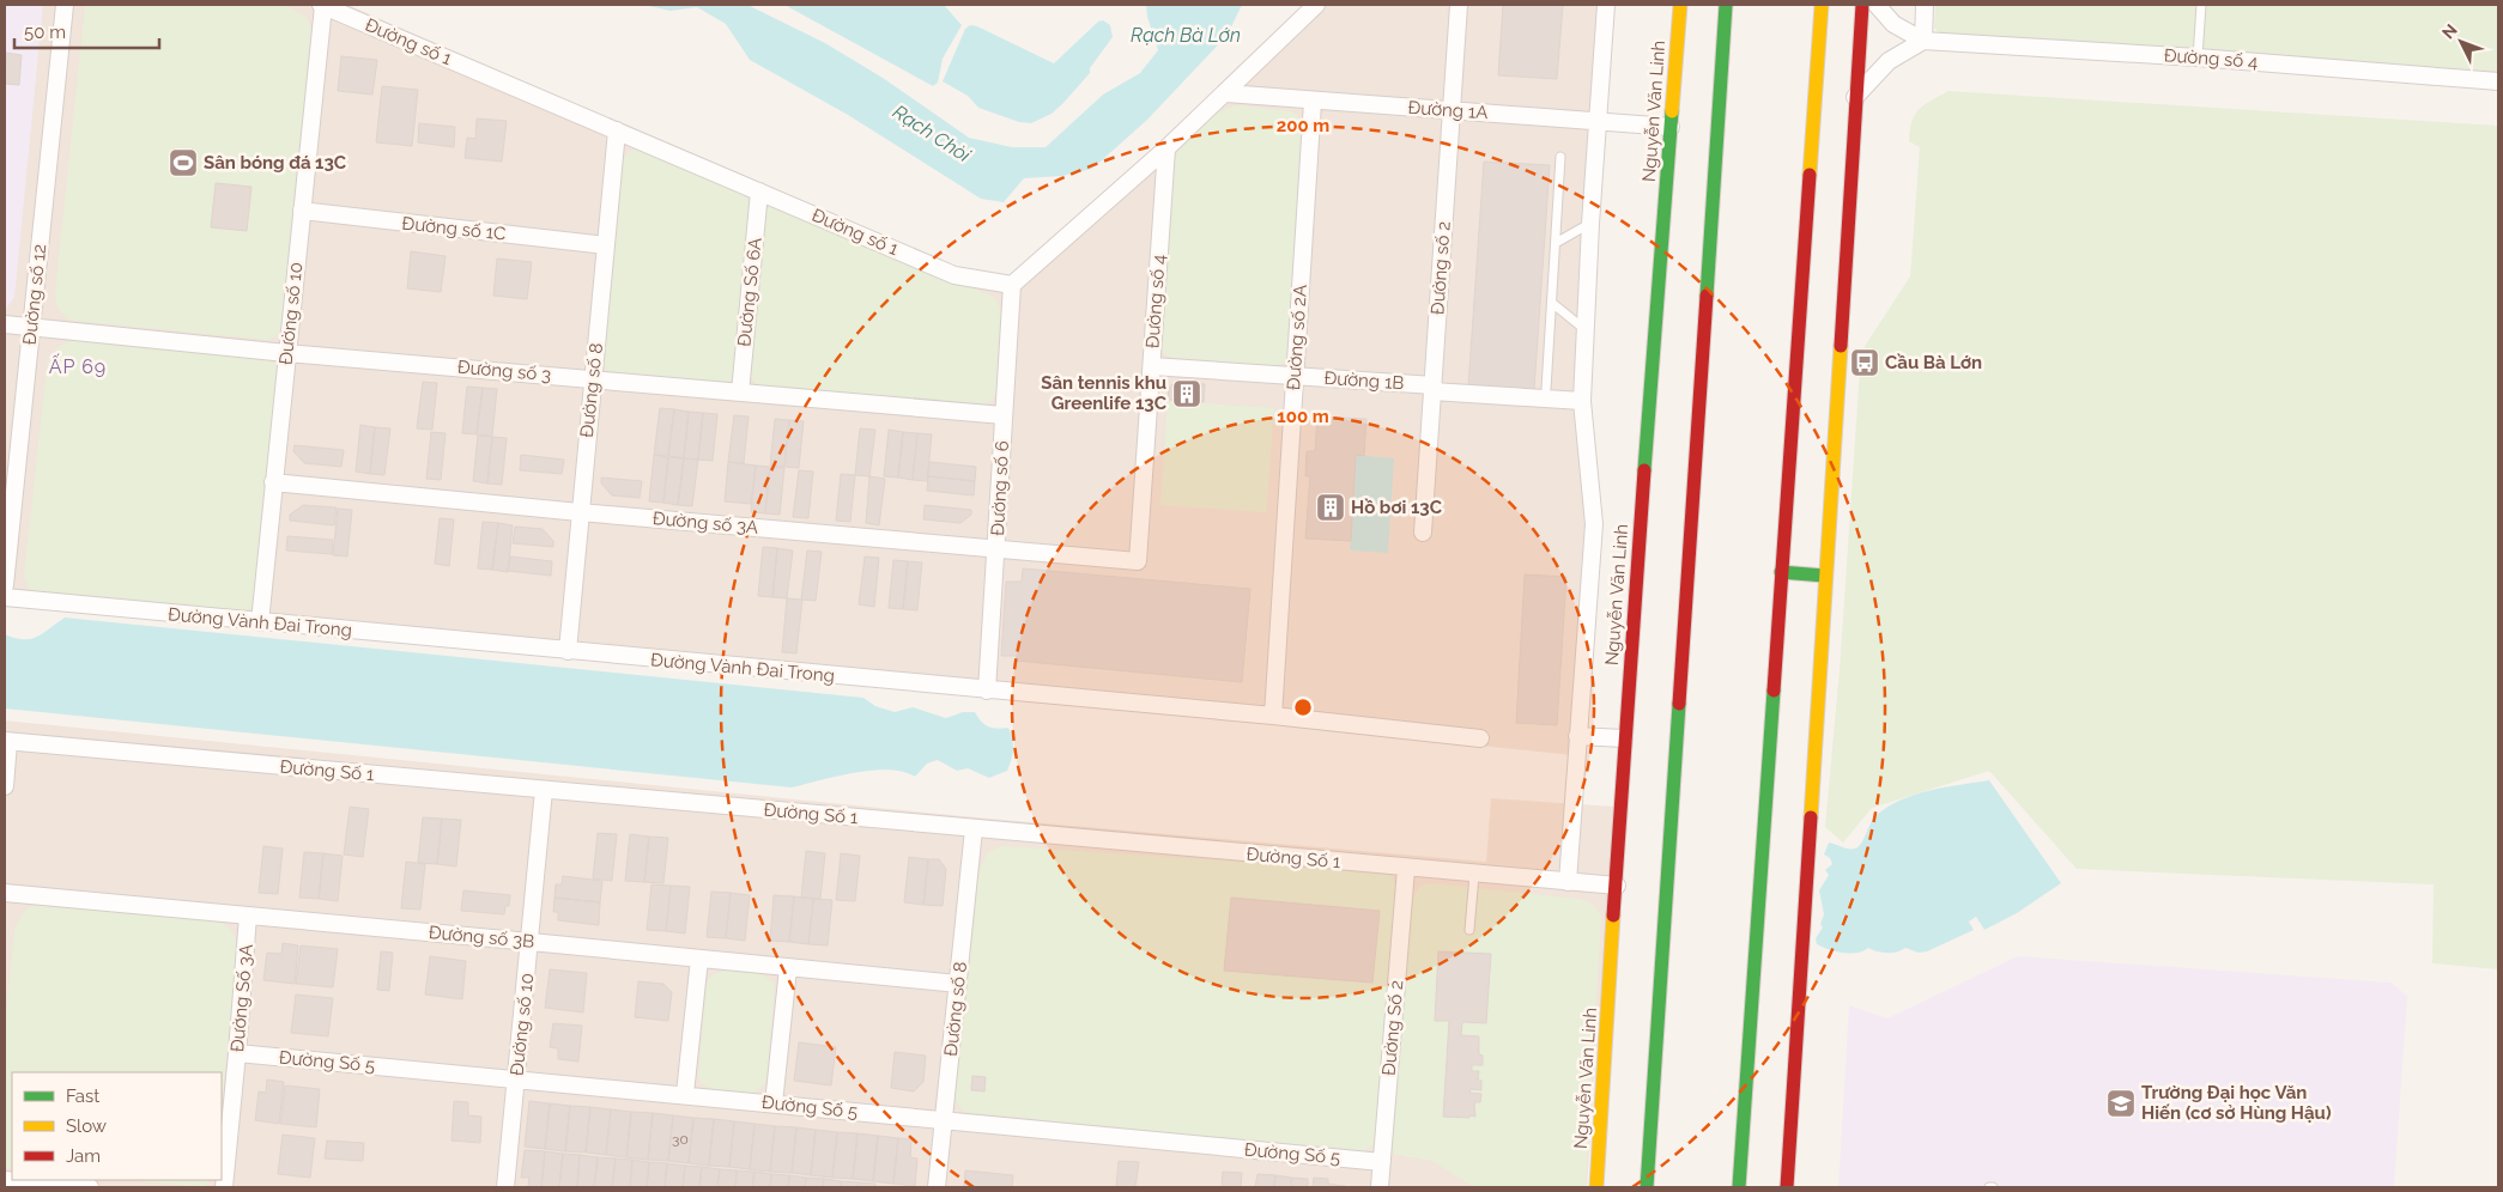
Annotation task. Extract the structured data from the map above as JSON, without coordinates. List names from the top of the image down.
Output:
{
  "streets": {
    "main road": ["Nguyễn Văn Linh"],
    "street": [
      "Đường số 1",
      "Đường số 4",
      "Đường 1A",
      "Đường số 1C",
      "Đường số 2",
      "Đường Số 6A",
      "Đường số 12",
      "Đường số 10",
      "Đường số 2A",
      "Đường số 3",
      "Đường 1B",
      "Đường số 8",
      "Đường số 6",
      "Đường số 3A",
      "Đường Vành Đai Trong",
      "Đường Số 1",
      "Đường số 3B",
      "Đường Số 3A",
      "Đường Số 2",
      "Đường Số 5"
    ]
  },
  "crossings": [
    ["Đường số 1", "Đường Số 6A"],
    ["Đường số 1", "Đường số 10"],
    ["Đường số 1", "Đường số 8"],
    ["Đường số 1", "Đường số 6"],
    ["Đường số 4", "Đường 1B"],
    ["Đường số 4", "Đường số 3A"],
    ["Đường 1A", "Nguyễn Văn Linh"],
    ["Đường 1A", "Đường số 2"],
    ["Đường 1A", "Đường số 2A"],
    ["Nguyễn Văn Linh", "Đường Số 1"],
    ["Đường số 1C", "Đường số 10"],
    ["Đường số 1C", "Đường số 8"],
    ["Đường số 2", "Đường 1B"],
    ["Đường Số 6A", "Đường số 3"],
    ["Đường số 12", "Đường số 3"],
    ["Đường số 10", "Đường số 3"],
    ["Đường số 10", "Đường số 3A"],
    ["Đường số 10", "Đường Vành Đai Trong"],
    ["Đường số 10", "Đường Số 1"],
    ["Đường số 10", "Đường số 3B"],
    ["Đường số 10", "Đường Số 5"],
    ["Đường số 2A", "Đường 1B"],
    ["Đường số 2A", "Đường Vành Đai Trong"],
    ["Đường số 3", "Đường số 8"],
    ["Đường số 3", "Đường số 6"],
    ["Đường số 8", "Đường số 3A"],
    ["Đường số 8", "Đường Vành Đai Trong"],
    ["Đường số 8", "Đường Số 1"],
    ["Đường số 8", "Đường số 3B"],
    ["Đường số 8", "Đường Số 5"],
    ["Đường số 6", "Đường số 3A"],
    ["Đường số 6", "Đường Vành Đai Trong"],
    ["Đường Số 1", "Đường Số 2"],
    ["Đường số 3B", "Đường Số 3A"],
    ["Đường Số 3A", "Đường Số 5"],
    ["Đường Số 2", "Đường Số 5"]
  ],
  "districts": ["ẤP 69"],
  "water": ["Rạch Bà Lớn", "Rạch Chòi"],
  "places": {
    "sports": ["Sân bóng đá 13C"],
    "bus stop": ["Cầu Bà Lớn"],
    "building": ["Sân tennis khu Greenlife 13C", "Hồ bơi 13C"],
    "school or university": ["Trường Đại học Văn Hiến (cơ sở Hùng Hậu)"]
  },
  "house_numbers": ["30"],
  "legend": ["Fast", "Slow", "Jam"],
  "scale_bar": "50 m",
  "north": "top left",
  "rings": ["200 m", "100 m"]
}
